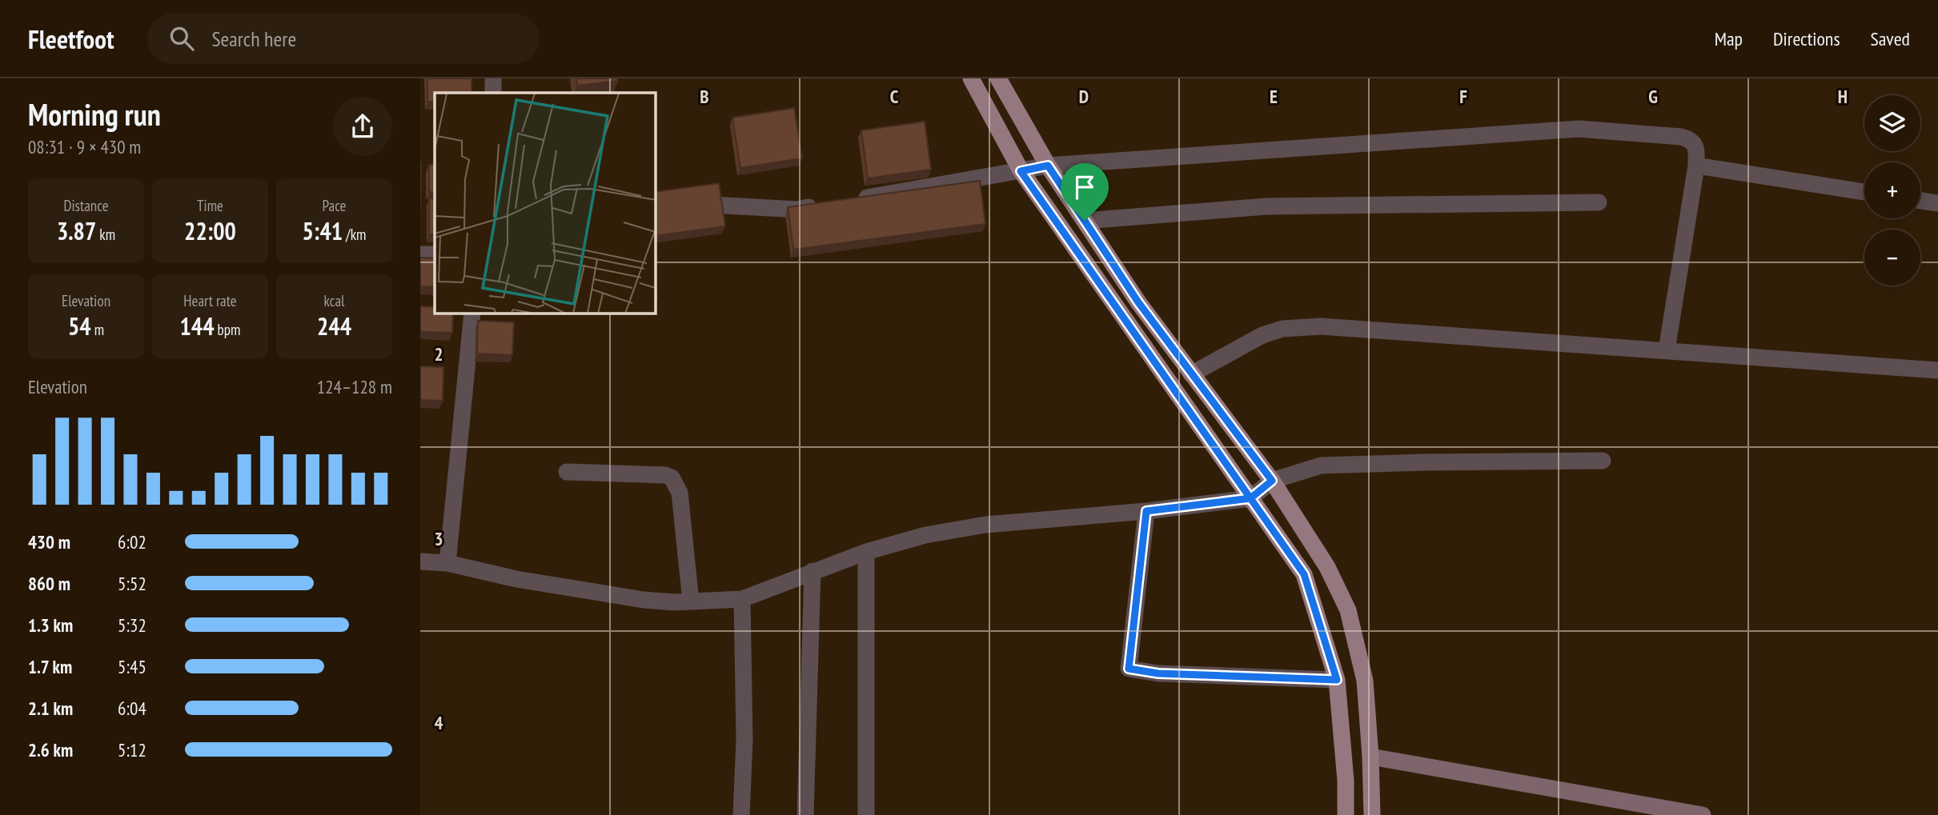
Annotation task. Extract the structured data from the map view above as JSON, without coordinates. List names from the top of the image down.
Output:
{
  "page": {
    "header": "Fleetfoot",
    "search": "Search here",
    "nav": ["Map", "Directions", "Saved"],
    "heading": ["Morning run", "08:31 · 9 × 430 m"],
    "map_buttons": ["+", "−"],
    "stats": [
      ["Distance", "3.87 km"],
      ["Time", "22:00"],
      ["Pace", "5:41 /km"],
      ["Elevation", "54 m"],
      ["Heart rate", "144 bpm"],
      ["kcal", "244"]
    ],
    "chart": ["Elevation", "124–128 m"],
    "list": [
      {
        "name": "430 m",
        "note": "6:02"
      },
      {
        "name": "860 m",
        "note": "5:52"
      },
      {
        "name": "1.3 km",
        "note": "5:32"
      },
      {
        "name": "1.7 km",
        "note": "5:45"
      },
      {
        "name": "2.1 km",
        "note": "6:04"
      },
      {
        "name": "2.6 km",
        "note": "5:12"
      }
    ]
  },
  "grid": {
    "columns": [
      "B",
      "C",
      "D",
      "E",
      "F",
      "G",
      "H"
    ],
    "rows": ["2", "3", "4"]
  }
}
